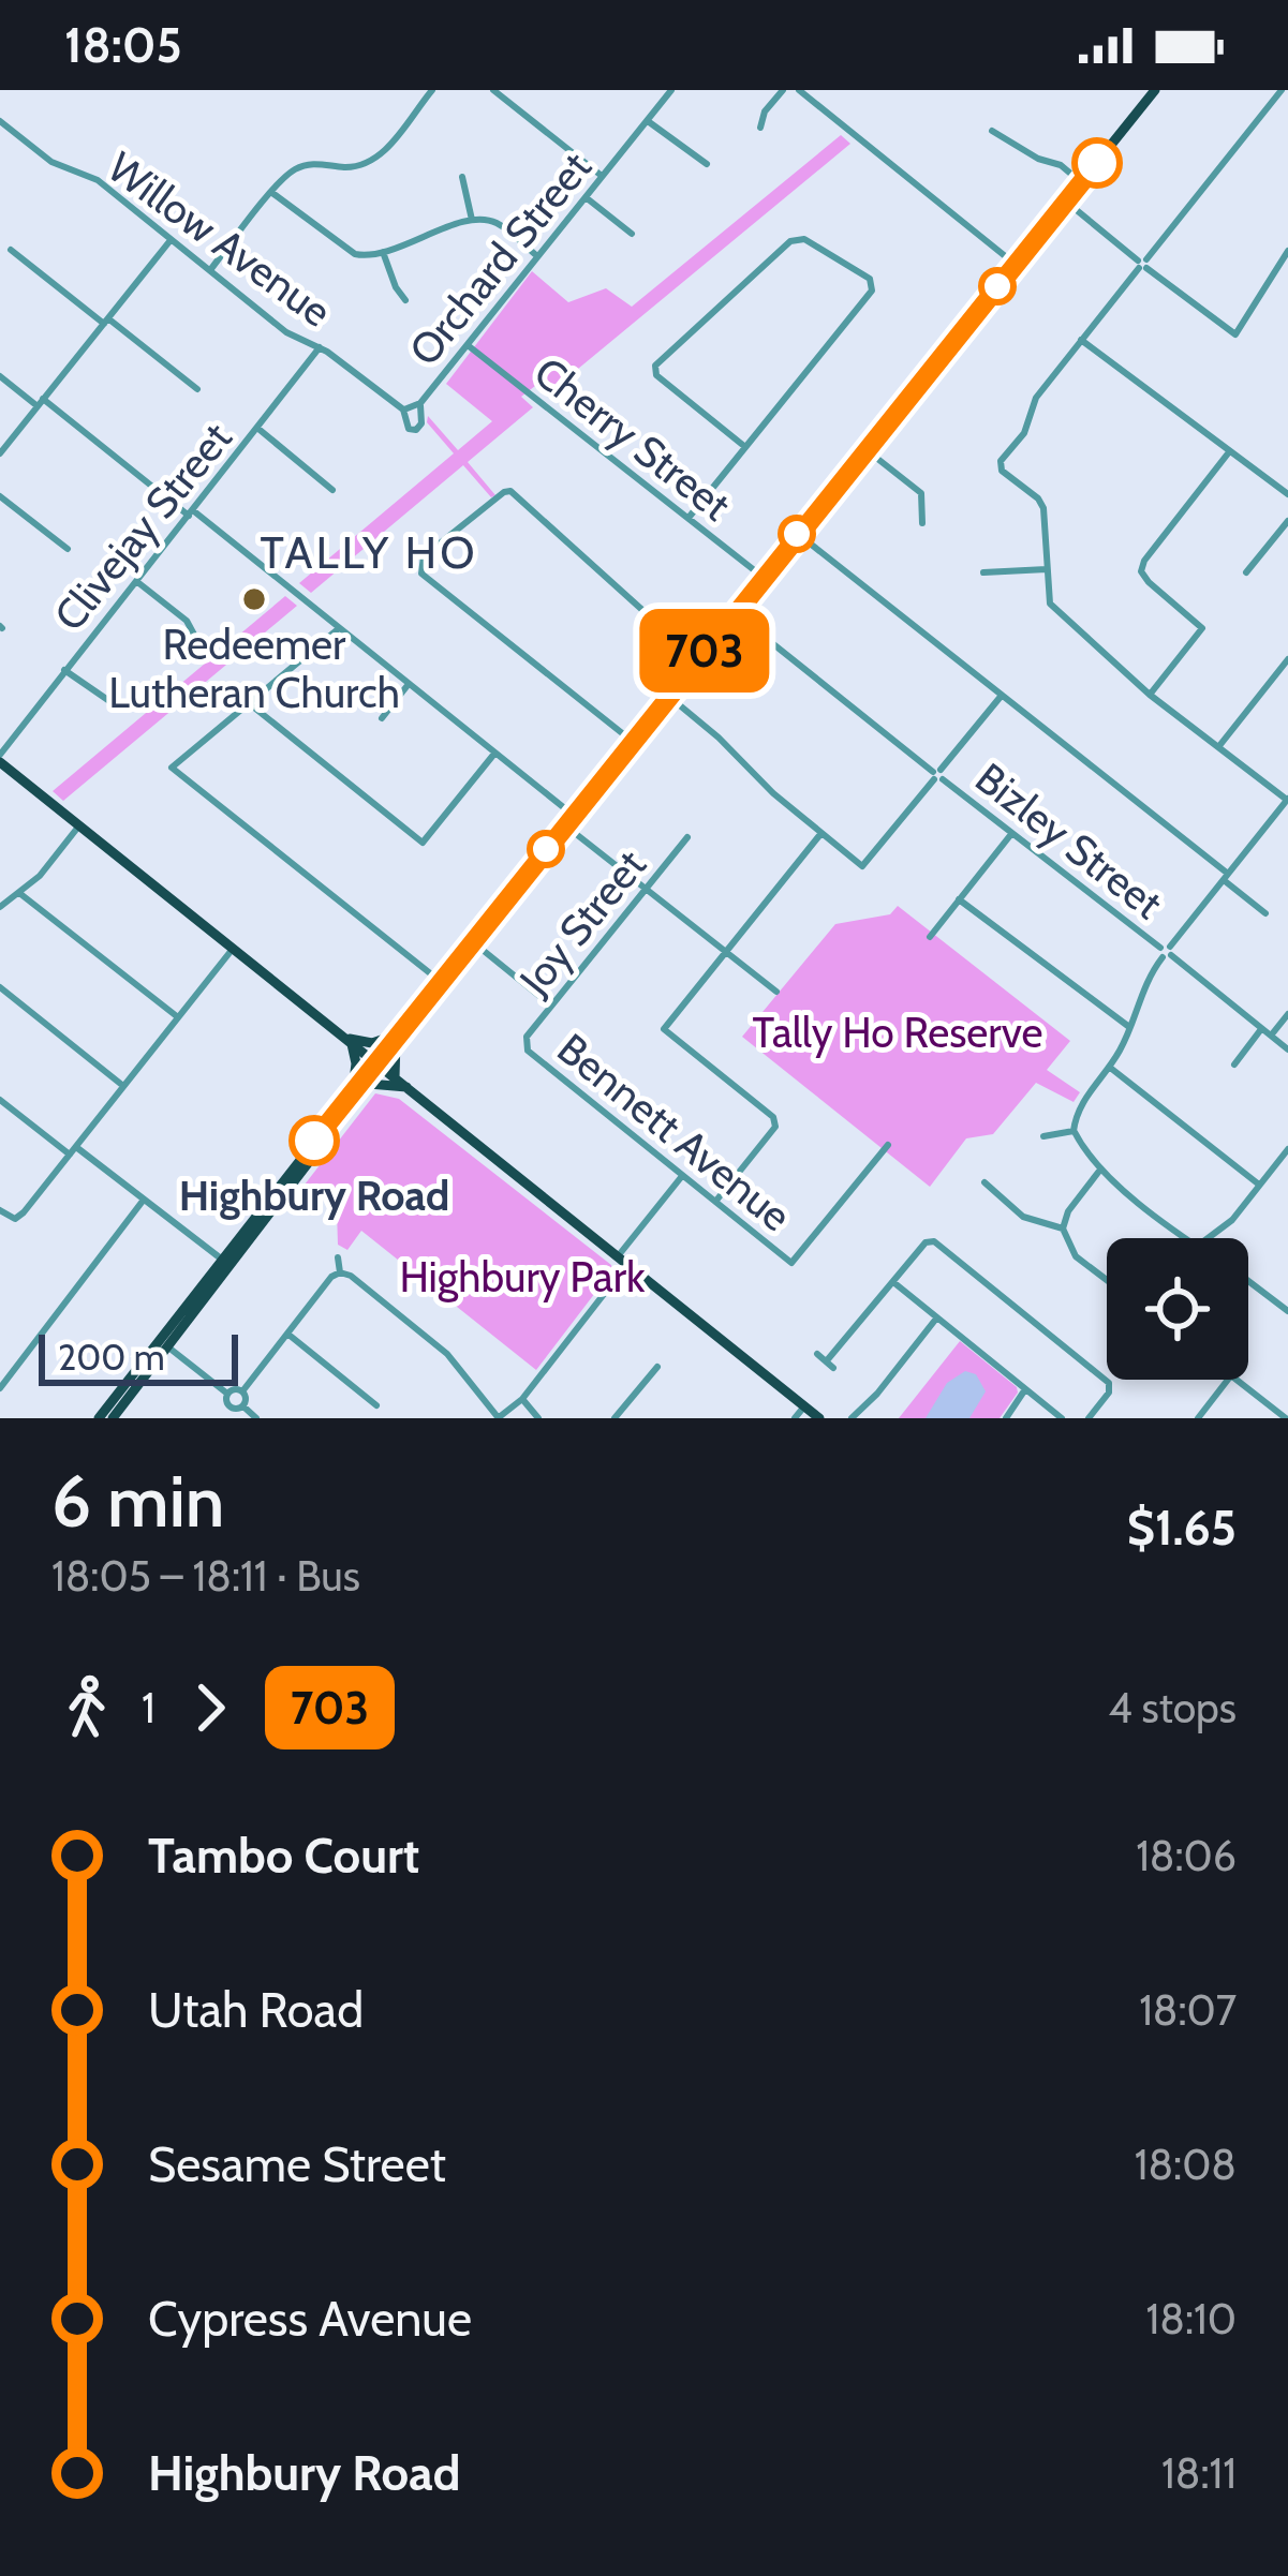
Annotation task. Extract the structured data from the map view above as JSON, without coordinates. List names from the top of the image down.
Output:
{
  "streets": {
    "street": [
      "Willow Avenue",
      "Orchard Street",
      "Cherry Street",
      "Clivejay Street",
      "Bizley Street",
      "Joy Street",
      "Bennett Avenue"
    ]
  },
  "crossings": [
    ["Willow Avenue", "Orchard Street"],
    ["Willow Avenue", "Clivejay Street"],
    ["Orchard Street", "Cherry Street"],
    ["Joy Street", "Bennett Avenue"]
  ],
  "districts": ["TALLY HO"],
  "parks": ["Tally Ho Reserve", "Highbury Park"],
  "places": ["Redeemer Lutheran Church", "Highbury Road"],
  "lines": ["bus line 703"],
  "scale_bar": "200 m",
  "page": {
    "status": "18:05",
    "on_map": "703",
    "scale": "200 m",
    "heading": ["6 min", "18:05 – 18:11 · Bus", "$1.65"],
    "legs": ["1", "703", "4 stops"],
    "list": [
      {
        "name": "Tambo Court",
        "value": "18:06"
      },
      {
        "name": "Utah Road",
        "value": "18:07"
      },
      {
        "name": "Sesame Street",
        "value": "18:08"
      },
      {
        "name": "Cypress Avenue",
        "value": "18:10"
      },
      {
        "name": "Highbury Road",
        "value": "18:11"
      }
    ]
  }
}
